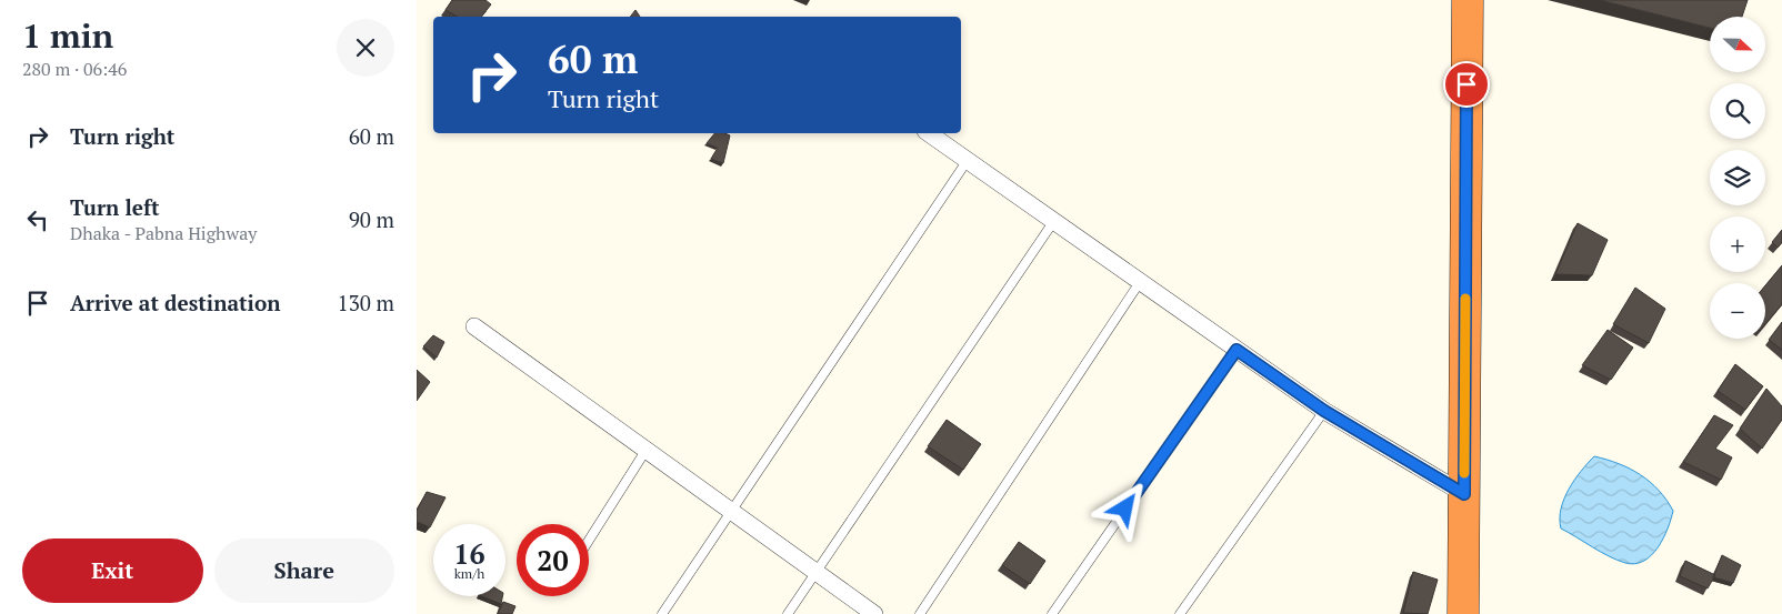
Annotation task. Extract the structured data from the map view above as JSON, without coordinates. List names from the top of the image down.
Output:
{
  "north": "right",
  "page": {
    "heading": ["1 min", "280 m · 06:46"],
    "map_buttons": ["+", "−"],
    "turn": ["60 m", "Turn right"],
    "list": [
      {
        "name": "Turn right",
        "value": "60 m"
      },
      {
        "name": "Turn left",
        "note": "Dhaka - Pabna Highway",
        "value": "90 m"
      },
      {
        "name": "Arrive at destination",
        "value": "130 m"
      }
    ],
    "speed": "16 km/h",
    "limit": "20",
    "buttons": ["Exit", "Share"]
  }
}
